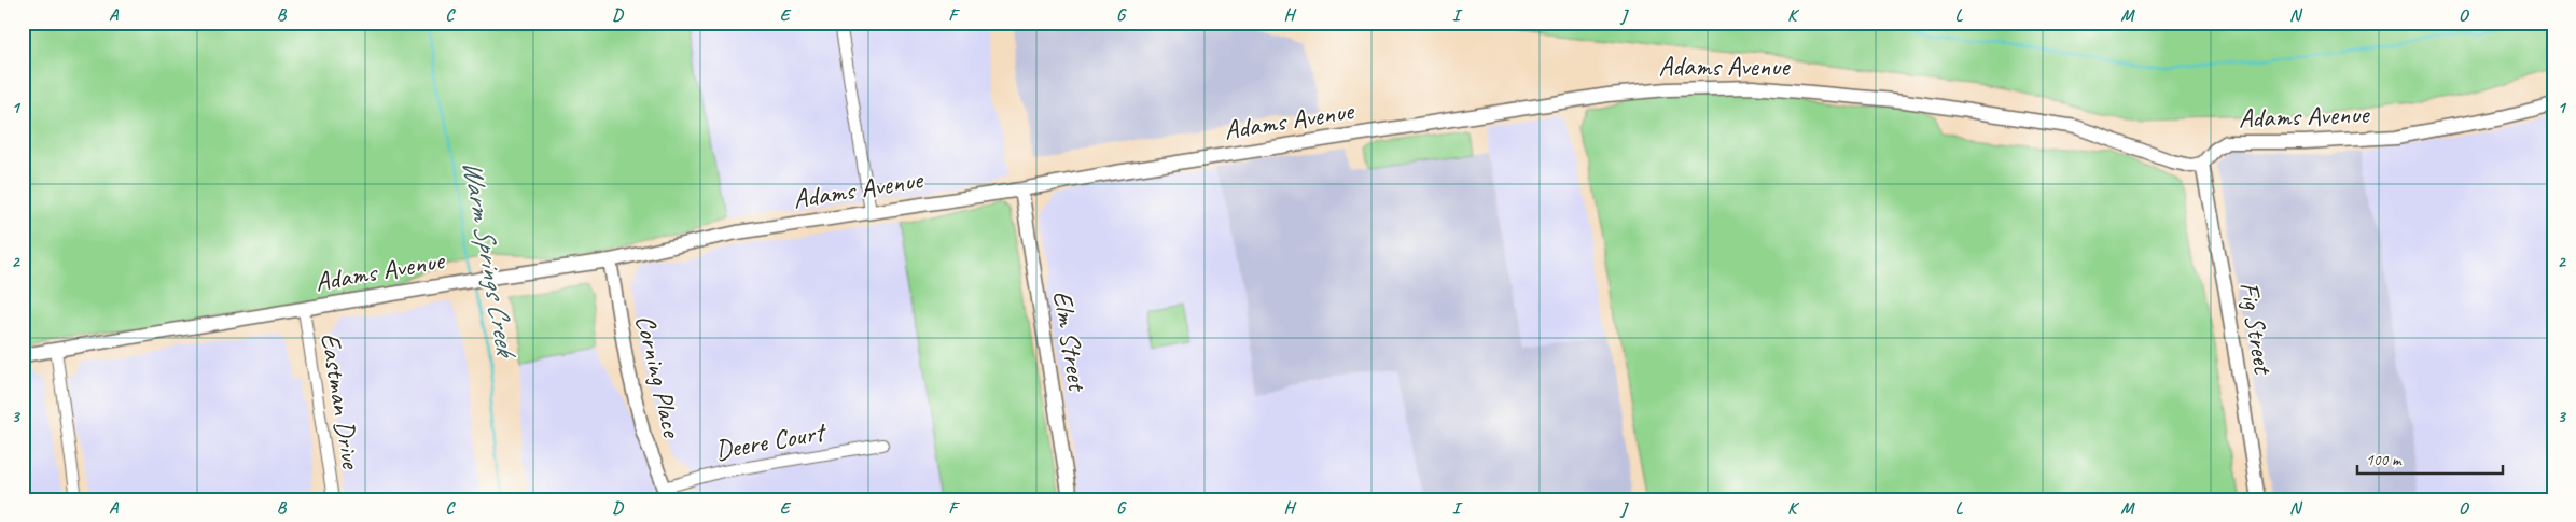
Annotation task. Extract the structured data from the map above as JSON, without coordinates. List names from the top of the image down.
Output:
{
  "streets": {
    "street": [
      "Adams Avenue",
      "Fig Street",
      "Elm Street",
      "Corning Place",
      "Eastman Drive",
      "Deere Court"
    ]
  },
  "crossings": [
    ["Adams Avenue", "Fig Street"],
    ["Adams Avenue", "Elm Street"],
    ["Adams Avenue", "Corning Place"],
    ["Adams Avenue", "Eastman Drive"],
    ["Corning Place", "Deere Court"]
  ],
  "water": ["Warm Springs Creek"],
  "scale_bar": "100 m",
  "grid": {
    "columns": [
      "A",
      "B",
      "C",
      "D",
      "E",
      "F",
      "G",
      "H",
      "I",
      "J",
      "K",
      "L",
      "M",
      "N",
      "O"
    ],
    "rows": ["1", "2", "3"]
  }
}
